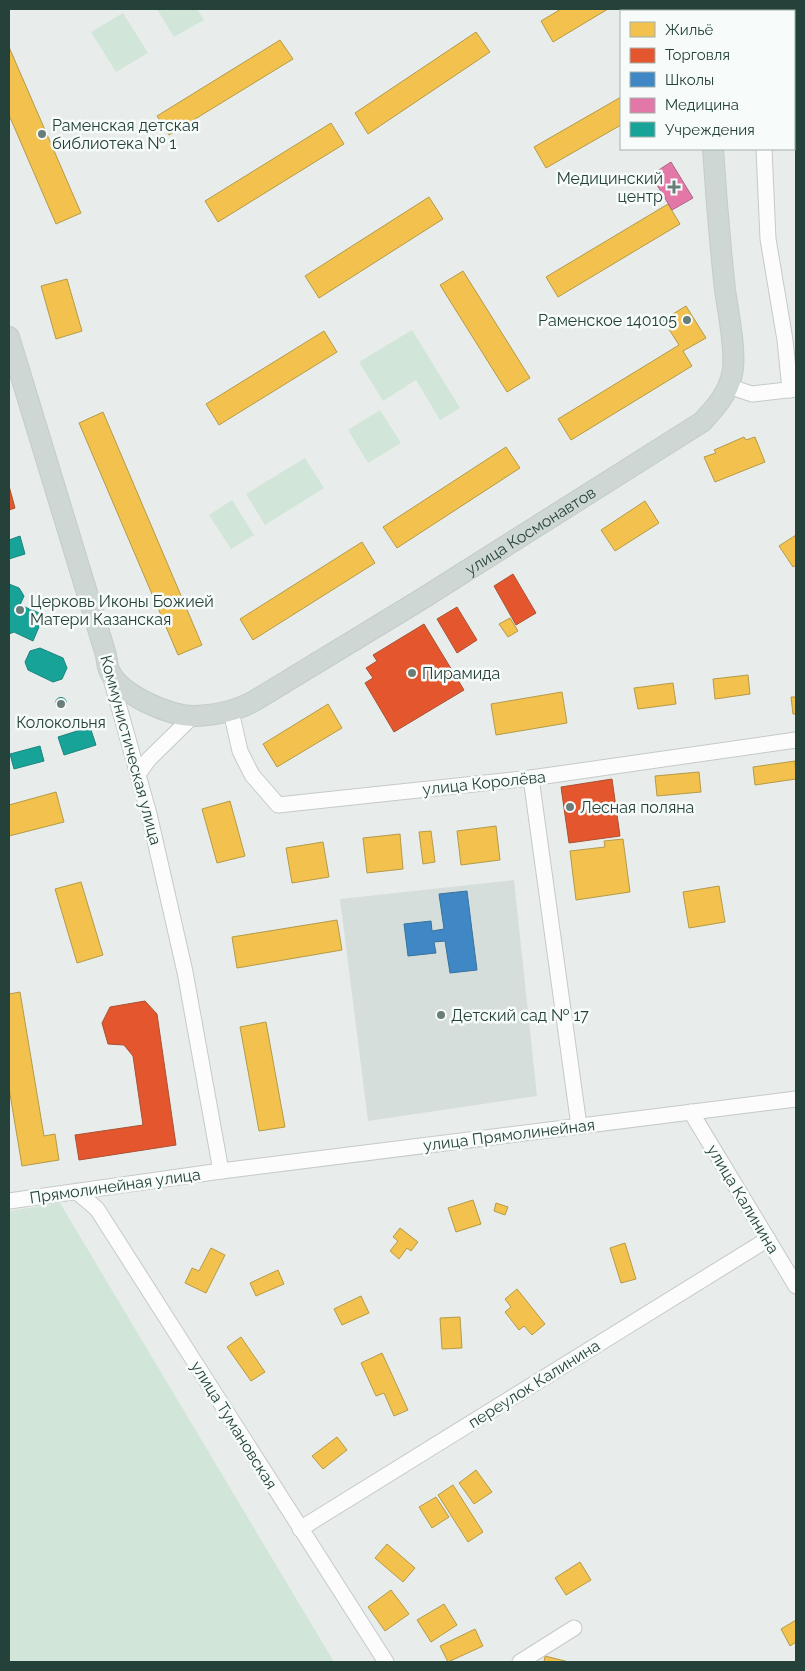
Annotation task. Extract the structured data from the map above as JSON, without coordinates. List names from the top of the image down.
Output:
{
  "streets": {
    "main road": ["улица Космонавтов", "Коммунистическая улица"],
    "street": [
      "улица Королёва",
      "улица Прямолинейная",
      "Прямолинейная улица",
      "улица Калинина",
      "переулок Калинина",
      "улица Тумановская"
    ]
  },
  "crossings": [
    ["улица Космонавтов", "Коммунистическая улица"],
    ["улица Космонавтов", "улица Королёва"],
    ["Коммунистическая улица", "улица Прямолинейная"],
    ["Коммунистическая улица", "Прямолинейная улица"],
    ["улица Прямолинейная", "Прямолинейная улица"],
    ["улица Прямолинейная", "улица Калинина"],
    ["Прямолинейная улица", "улица Тумановская"],
    ["улица Калинина", "переулок Калинина"],
    ["переулок Калинина", "улица Тумановская"]
  ],
  "places": {
    "other": [
      "Раменская детская библиотека № 1",
      "Раменское 140105",
      "Церковь Иконы Божией Матери Казанская",
      "Пирамида",
      "Колокольня",
      "Лесная поляна",
      "Детский сад № 17"
    ],
    "health": ["Медицинский центр"]
  },
  "legend": [
    "Жильё",
    "Торговля",
    "Школы",
    "Медицина",
    "Учреждения"
  ]
}
